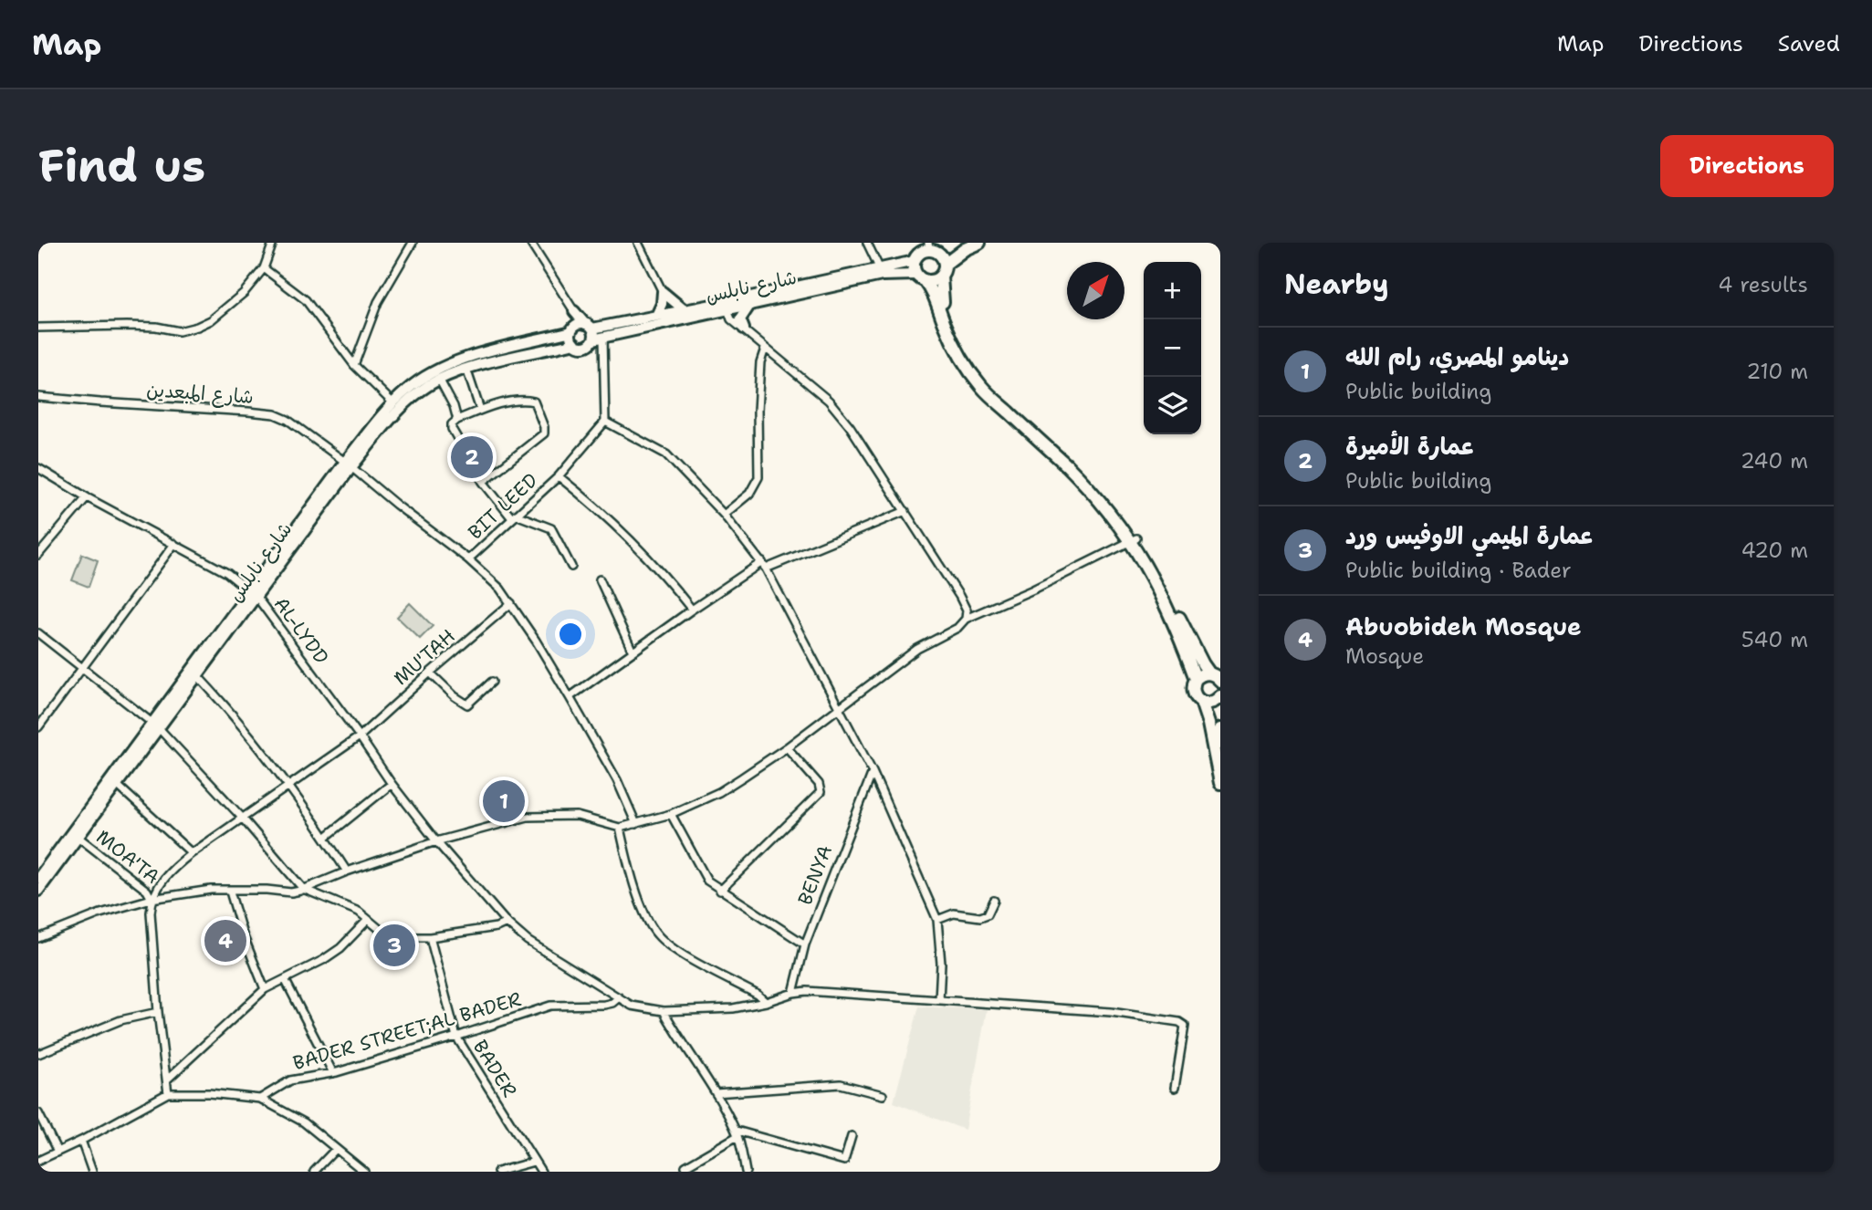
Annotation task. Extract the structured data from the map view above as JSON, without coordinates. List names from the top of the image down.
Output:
{
  "streets": {
    "main road": ["شارع نابلس"],
    "street": [
      "شارع المبعدين",
      "BIT LEED",
      "AL-LYDD",
      "MU'TAH",
      "MOA'TA",
      "BENYA",
      "BADER STREET;AL BADER",
      "BADER"
    ]
  },
  "crossings": [
    ["شارع نابلس", "شارع المبعدين"],
    ["شارع نابلس", "AL-LYDD"],
    ["شارع نابلس", "MOA'TA"],
    ["شارع المبعدين", "BIT LEED"],
    ["شارع المبعدين", "MU'TAH"],
    ["AL-LYDD", "MU'TAH"],
    ["AL-LYDD", "BENYA"],
    ["AL-LYDD", "BADER STREET;AL BADER"],
    ["MU'TAH", "MOA'TA"],
    ["BADER STREET;AL BADER", "BADER"]
  ],
  "north": "top right",
  "page": {
    "header": "Map",
    "nav": ["Map", "Directions", "Saved"],
    "buttons": "Directions",
    "title": "Find us",
    "heading": ["Nearby", "4 results"],
    "map_buttons": ["+", "−"],
    "list": [
      {
        "mark": "1",
        "name": "دينامو المصري، رام الله",
        "note": "Public building",
        "value": "210 m"
      },
      {
        "mark": "2",
        "name": "عمارة الأميرة",
        "note": "Public building",
        "value": "240 m"
      },
      {
        "mark": "3",
        "name": "عمارة الميمي الاوفيس ورد",
        "note": "Public building · Bader",
        "value": "420 m"
      },
      {
        "mark": "4",
        "name": "Abuobideh Mosque",
        "note": "Mosque",
        "value": "540 m"
      }
    ],
    "pins": [
      "2",
      "1",
      "4",
      "3"
    ]
  }
}
